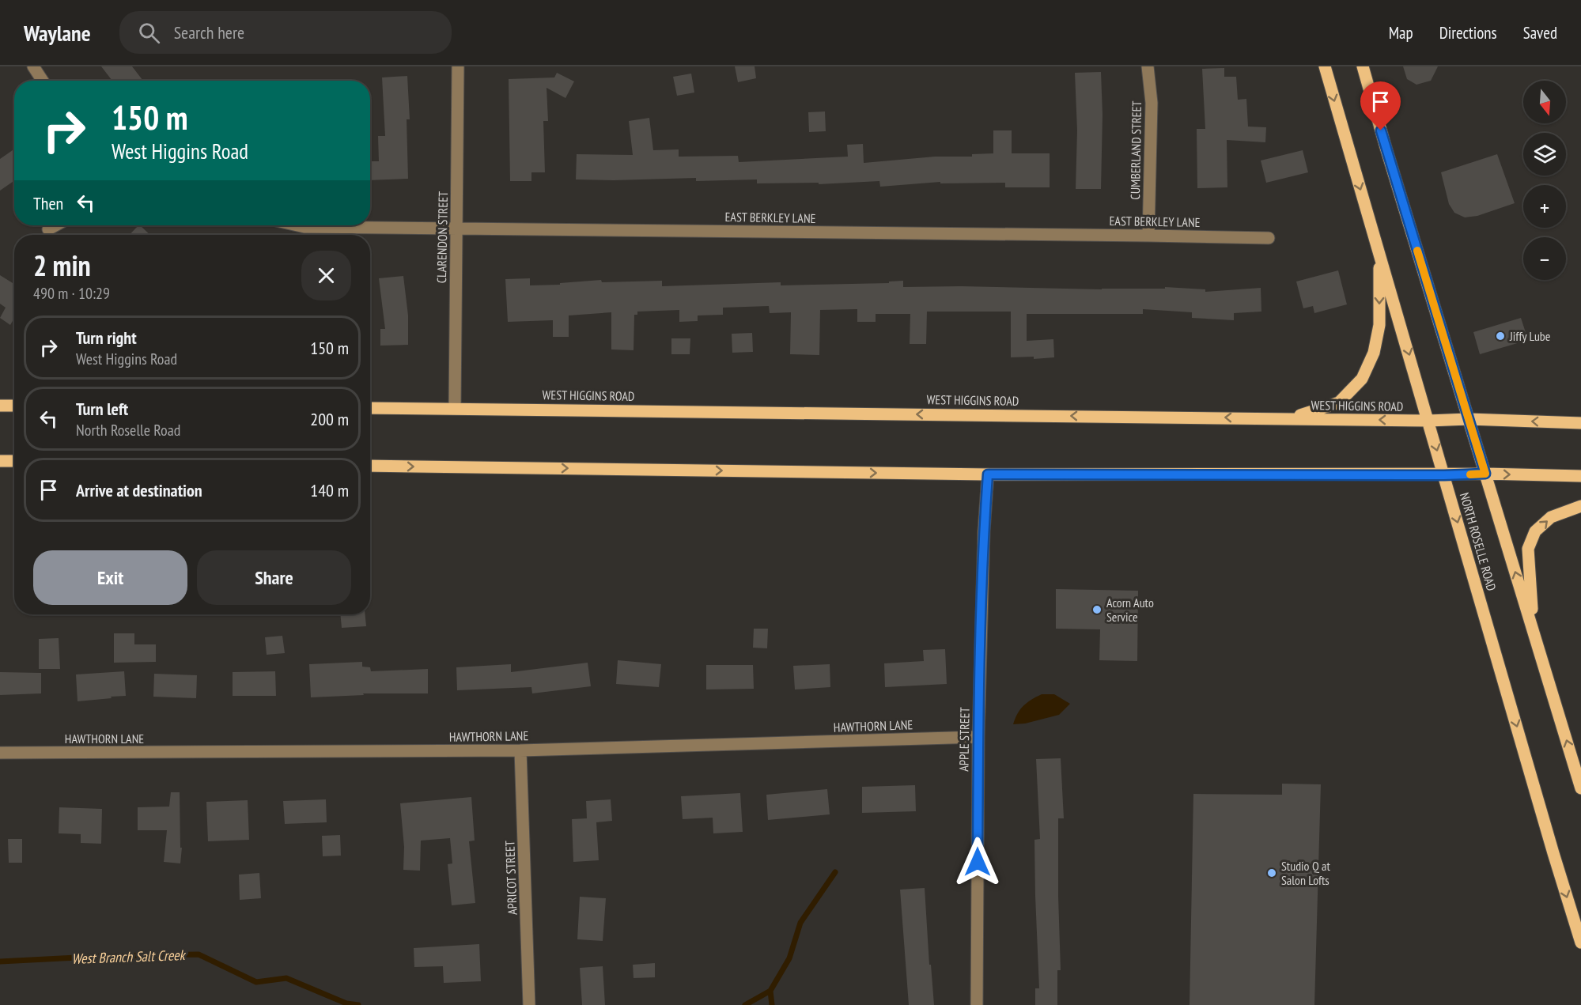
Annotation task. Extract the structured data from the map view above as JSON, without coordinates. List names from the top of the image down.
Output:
{
  "streets": {
    "main road": ["WEST HIGGINS ROAD", "NORTH ROSELLE ROAD"],
    "street": [
      "CUMBERLAND STREET",
      "EAST BERKLEY LANE",
      "CLARENDON STREET",
      "HAWTHORN LANE",
      "APPLE STREET",
      "APRICOT STREET"
    ]
  },
  "crossings": [
    ["CUMBERLAND STREET", "EAST BERKLEY LANE"],
    ["EAST BERKLEY LANE", "CLARENDON STREET"],
    ["CLARENDON STREET", "WEST HIGGINS ROAD"],
    ["WEST HIGGINS ROAD", "NORTH ROSELLE ROAD"],
    ["HAWTHORN LANE", "APPLE STREET"],
    ["HAWTHORN LANE", "APRICOT STREET"]
  ],
  "water": ["West Branch Salt Creek"],
  "places": ["Jiffy Lube", "Acorn Auto Service", "Studio Q at Salon Lofts"],
  "north": "bottom",
  "page": {
    "header": "Waylane",
    "search": "Search here",
    "nav": ["Map", "Directions", "Saved"],
    "map_buttons": ["+", "−"],
    "turn": ["150 m", "West Higgins Road"],
    "then": "Then",
    "heading": ["2 min", "490 m · 10:29"],
    "list": [
      {
        "name": "Turn right",
        "note": "West Higgins Road",
        "value": "150 m"
      },
      {
        "name": "Turn left",
        "note": "North Roselle Road",
        "value": "200 m"
      },
      {
        "name": "Arrive at destination",
        "value": "140 m"
      }
    ],
    "buttons": ["Exit", "Share"]
  }
}
